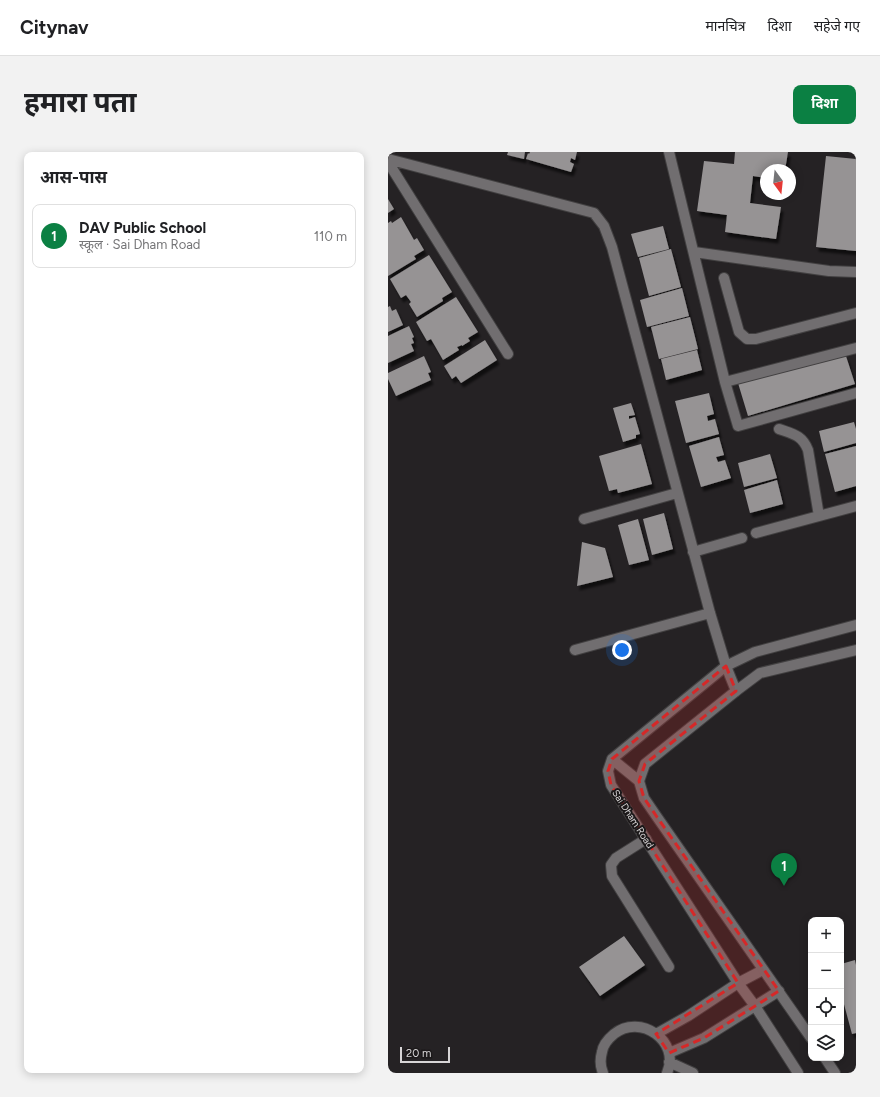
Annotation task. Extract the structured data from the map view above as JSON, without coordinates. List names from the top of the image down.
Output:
{
  "streets": {
    "street": ["Sai Dham Road"]
  },
  "scale_bar": "20 m",
  "north": "bottom",
  "page": {
    "header": "Citynav",
    "nav": ["मानचित्र", "दिशा", "सहेजे गए"],
    "title": "हमारा पता",
    "buttons": "दिशा",
    "heading": "आस-पास",
    "list": [
      {
        "mark": "1",
        "name": "DAV Public School",
        "note": "स्कूल · Sai Dham Road",
        "value": "110 m"
      }
    ],
    "pins": "1",
    "map_buttons": ["+", "−"],
    "scale": "20 m"
  }
}
